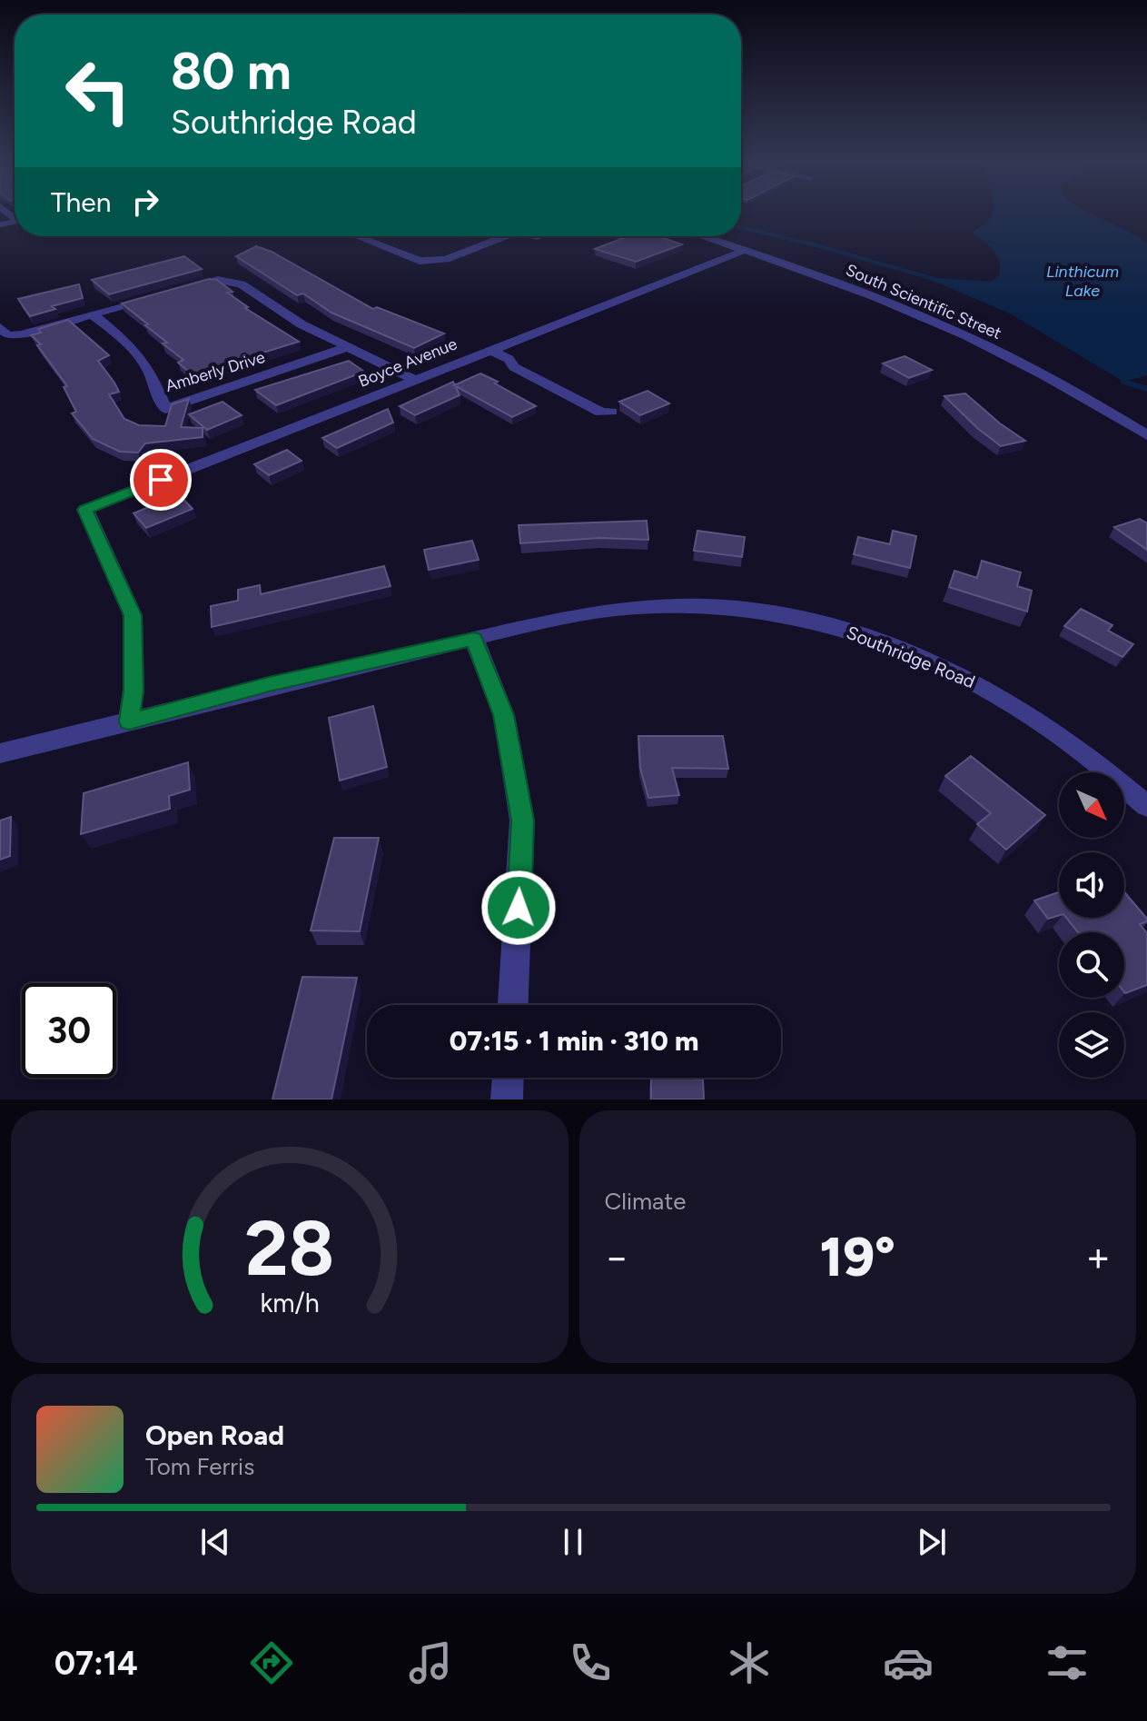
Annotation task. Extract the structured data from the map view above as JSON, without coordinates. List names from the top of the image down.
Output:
{
  "streets": {
    "street": [
      "South Scientific Street",
      "Boyce Avenue",
      "Amberly Drive",
      "Southridge Road"
    ]
  },
  "crossings": [
    ["South Scientific Street", "Boyce Avenue"],
    ["Boyce Avenue", "Southridge Road"]
  ],
  "water": ["Linthicum Lake"],
  "north": "bottom right",
  "page": {
    "turn": ["80 m", "Southridge Road"],
    "then": "Then",
    "limit": "30",
    "trip": "07:15 · 1 min · 310 m",
    "tile": "Climate",
    "heat": ["−", "19°", "+"],
    "song": ["Open Road", "Tom Ferris"],
    "tabs": "07:14",
    "gauge": ["28", "km/h"]
  }
}
